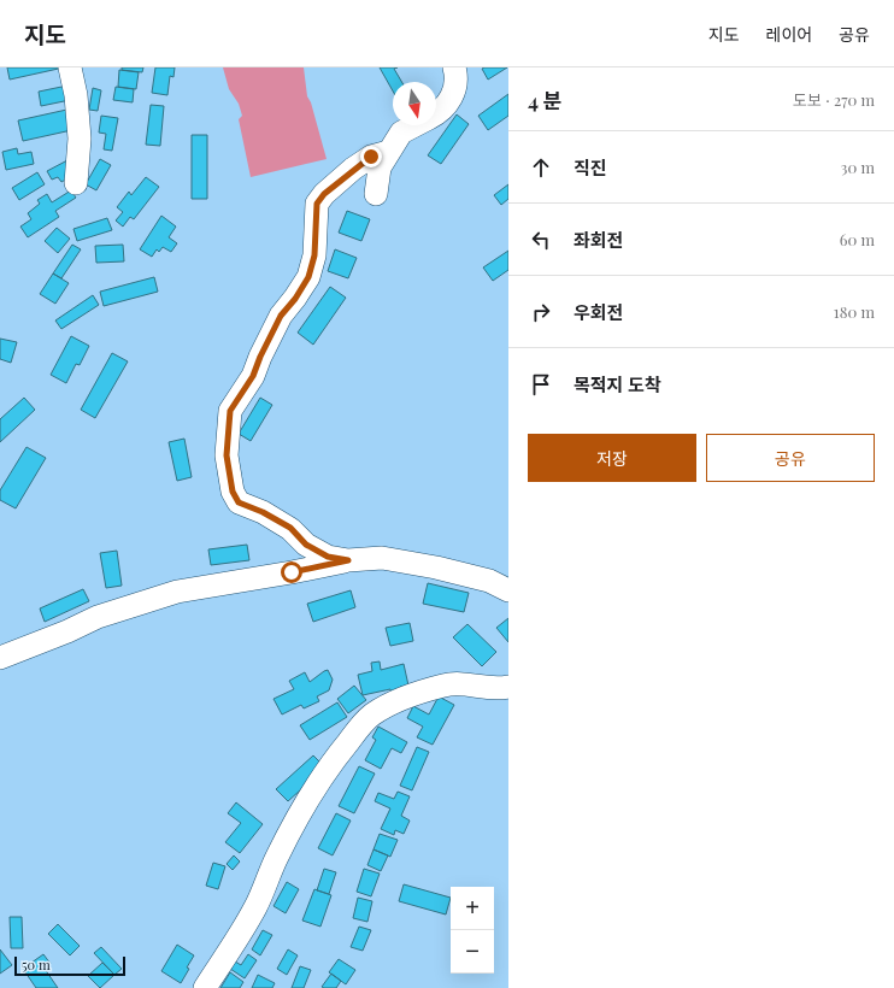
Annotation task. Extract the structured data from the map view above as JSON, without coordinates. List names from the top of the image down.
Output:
{
  "scale_bar": "50 m",
  "north": "bottom",
  "page": {
    "header": "지도",
    "nav": ["지도", "레이어", "공유"],
    "heading": ["4 분", "도보 · 270 m"],
    "list": [
      ["직진", "30 m"],
      ["좌회전", "60 m"],
      ["우회전", "180 m"],
      "목적지 도착"
    ],
    "buttons": ["저장", "공유"],
    "map_buttons": ["+", "−"],
    "scale": "50 m"
  }
}
